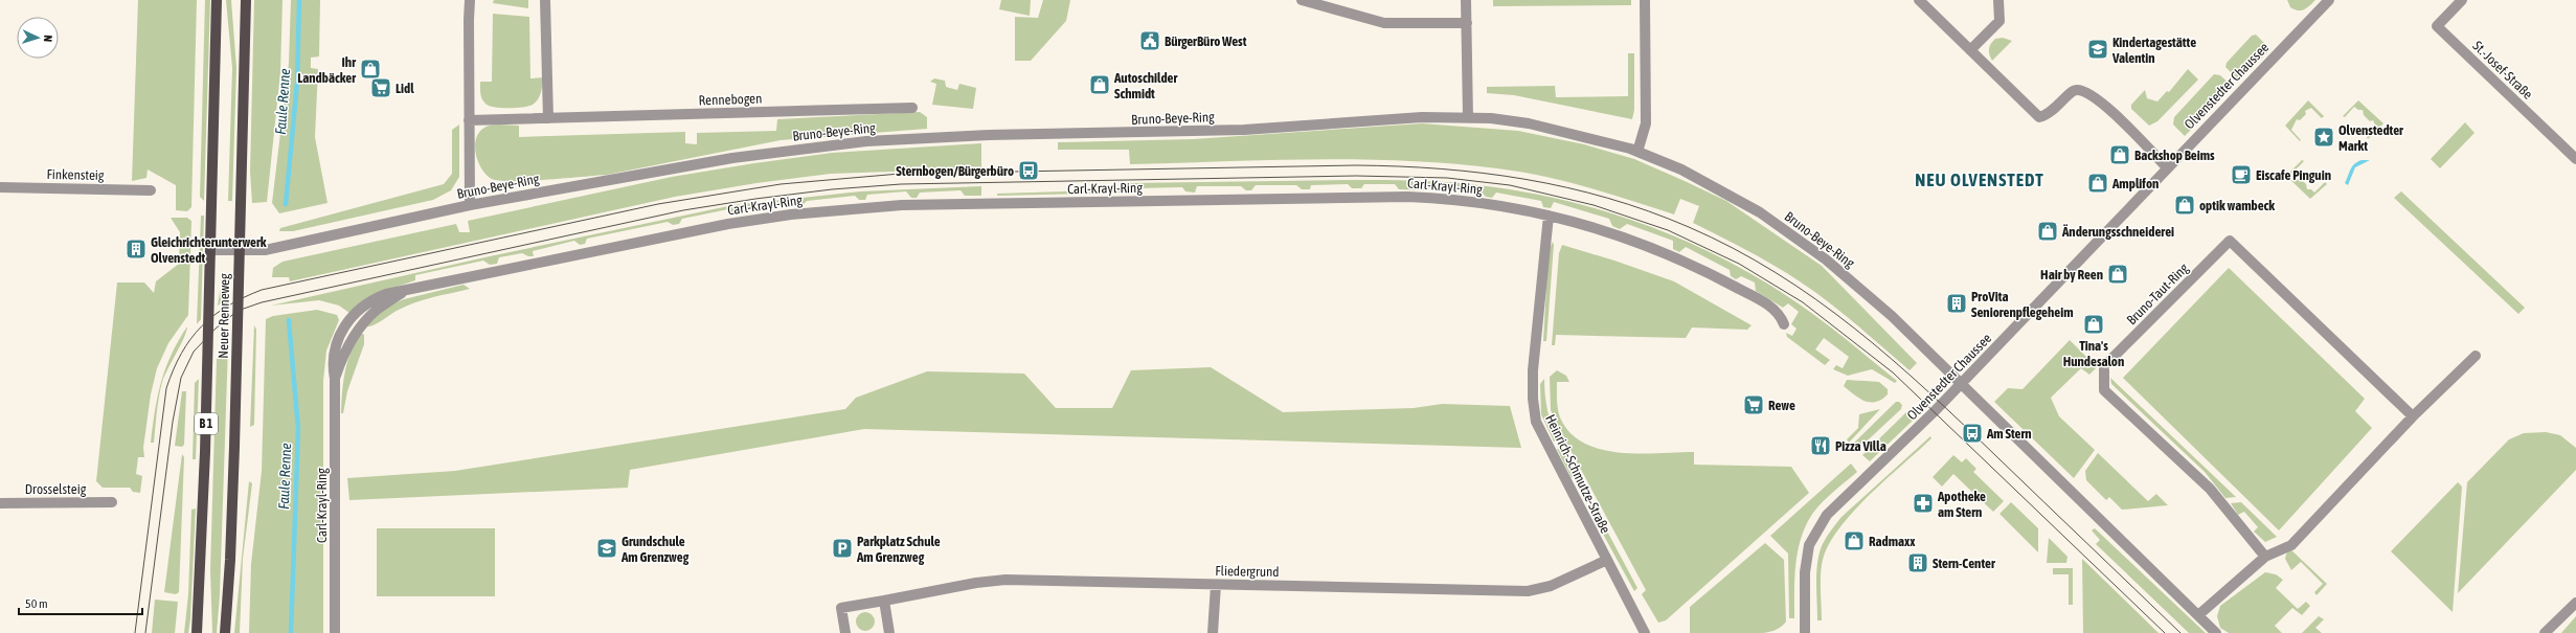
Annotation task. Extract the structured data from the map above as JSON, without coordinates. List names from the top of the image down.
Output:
{
  "streets": {
    "main road": ["Neuer Renneweg", "B 1"],
    "street": [
      "St.-Josef-Straße",
      "Olvenstedter Chaussee",
      "Rennebogen",
      "Bruno-Beye-Ring",
      "Finkensteig",
      "Carl-Krayl-Ring",
      "Bruno-Taut-Ring",
      "Heinrich-Schmutze-Straße",
      "Drosselsteig",
      "Fliedergrund"
    ]
  },
  "crossings": [
    ["Olvenstedter Chaussee", "Bruno-Beye-Ring"],
    ["Bruno-Beye-Ring", "Neuer Renneweg"],
    ["Carl-Krayl-Ring", "Heinrich-Schmutze-Straße"],
    ["Heinrich-Schmutze-Straße", "Fliedergrund"]
  ],
  "districts": ["NEU OLVENSTEDT"],
  "water": ["Faule Renne"],
  "places": {
    "public building": ["BürgerBüro West"],
    "school or university": ["Kindertagestätte Valentin", "Grundschule Am Grenzweg"],
    "shop": [
      "Ihr Landbäcker",
      "Autoschilder Schmidt",
      "Backshop Beims",
      "Amplifon",
      "optik wambeck",
      "Änderungsschneiderei",
      "Hair by Reen",
      "Tina's Hundesalon",
      "Radmaxx"
    ],
    "supermarket": ["Lidl", "Rewe"],
    "place": ["Olvenstedter Markt"],
    "bus stop": ["Sternbogen/Bürgerbüro", "Am Stern"],
    "cafe": ["Eiscafe Pinguin"],
    "building": ["Gleichrichterunterwerk Olvenstedt", "ProVita Seniorenpflegeheim", "Stern-Center"],
    "restaurant": ["Pizza Villa"],
    "pharmacy": ["Apotheke am Stern"],
    "parking": ["Parkplatz Schule Am Grenzweg"]
  },
  "scale_bar": "50 m",
  "north": "right"
}
